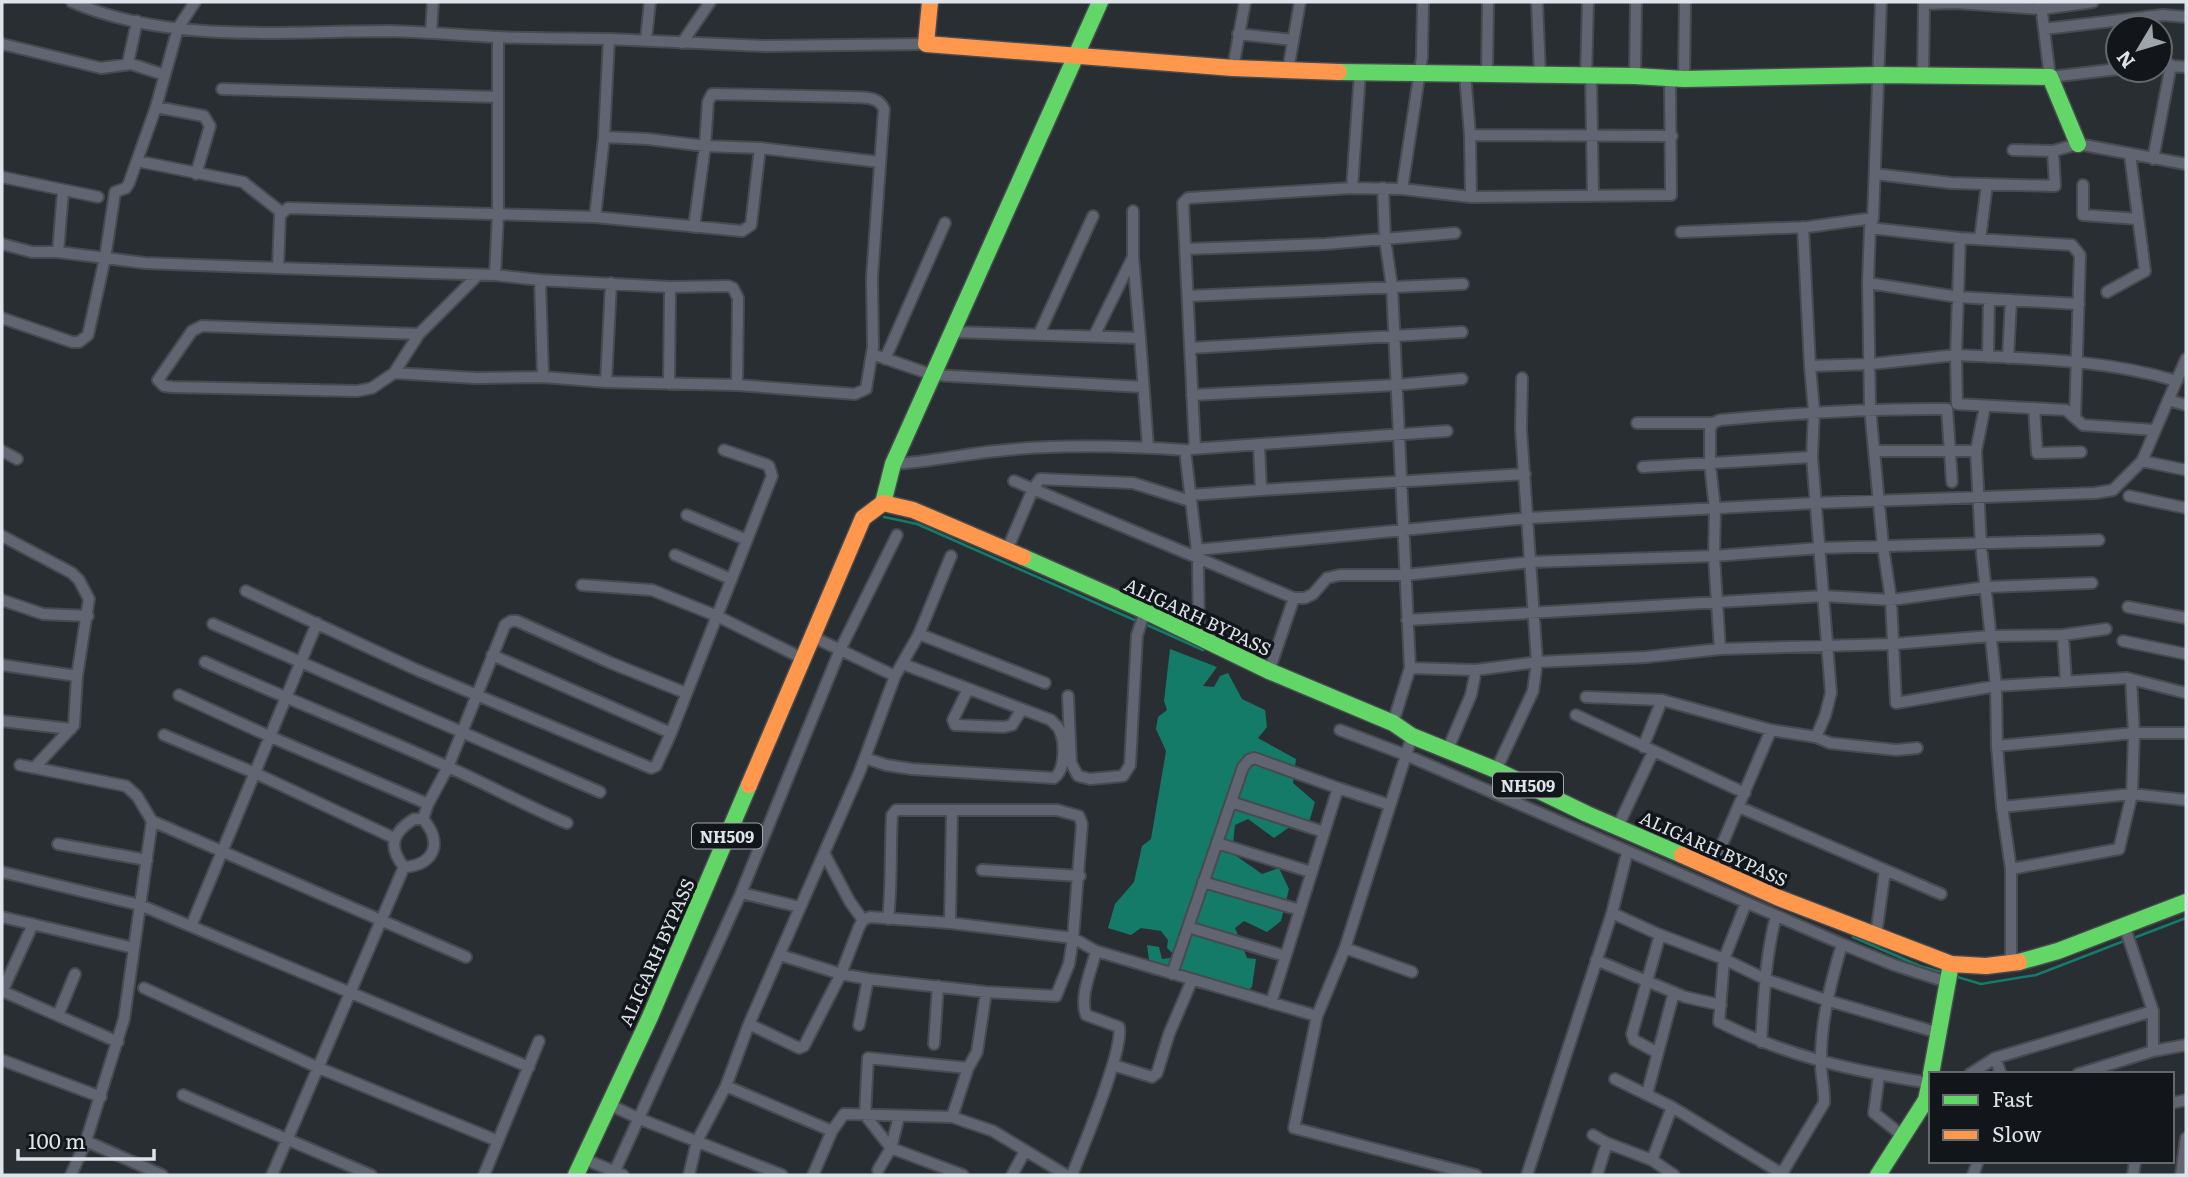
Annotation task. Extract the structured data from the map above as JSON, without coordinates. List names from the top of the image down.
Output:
{
  "streets": {
    "main road": ["ALIGARH BYPASS", "NH509"]
  },
  "legend": ["Fast", "Slow"],
  "scale_bar": "100 m",
  "north": "bottom left"
}
